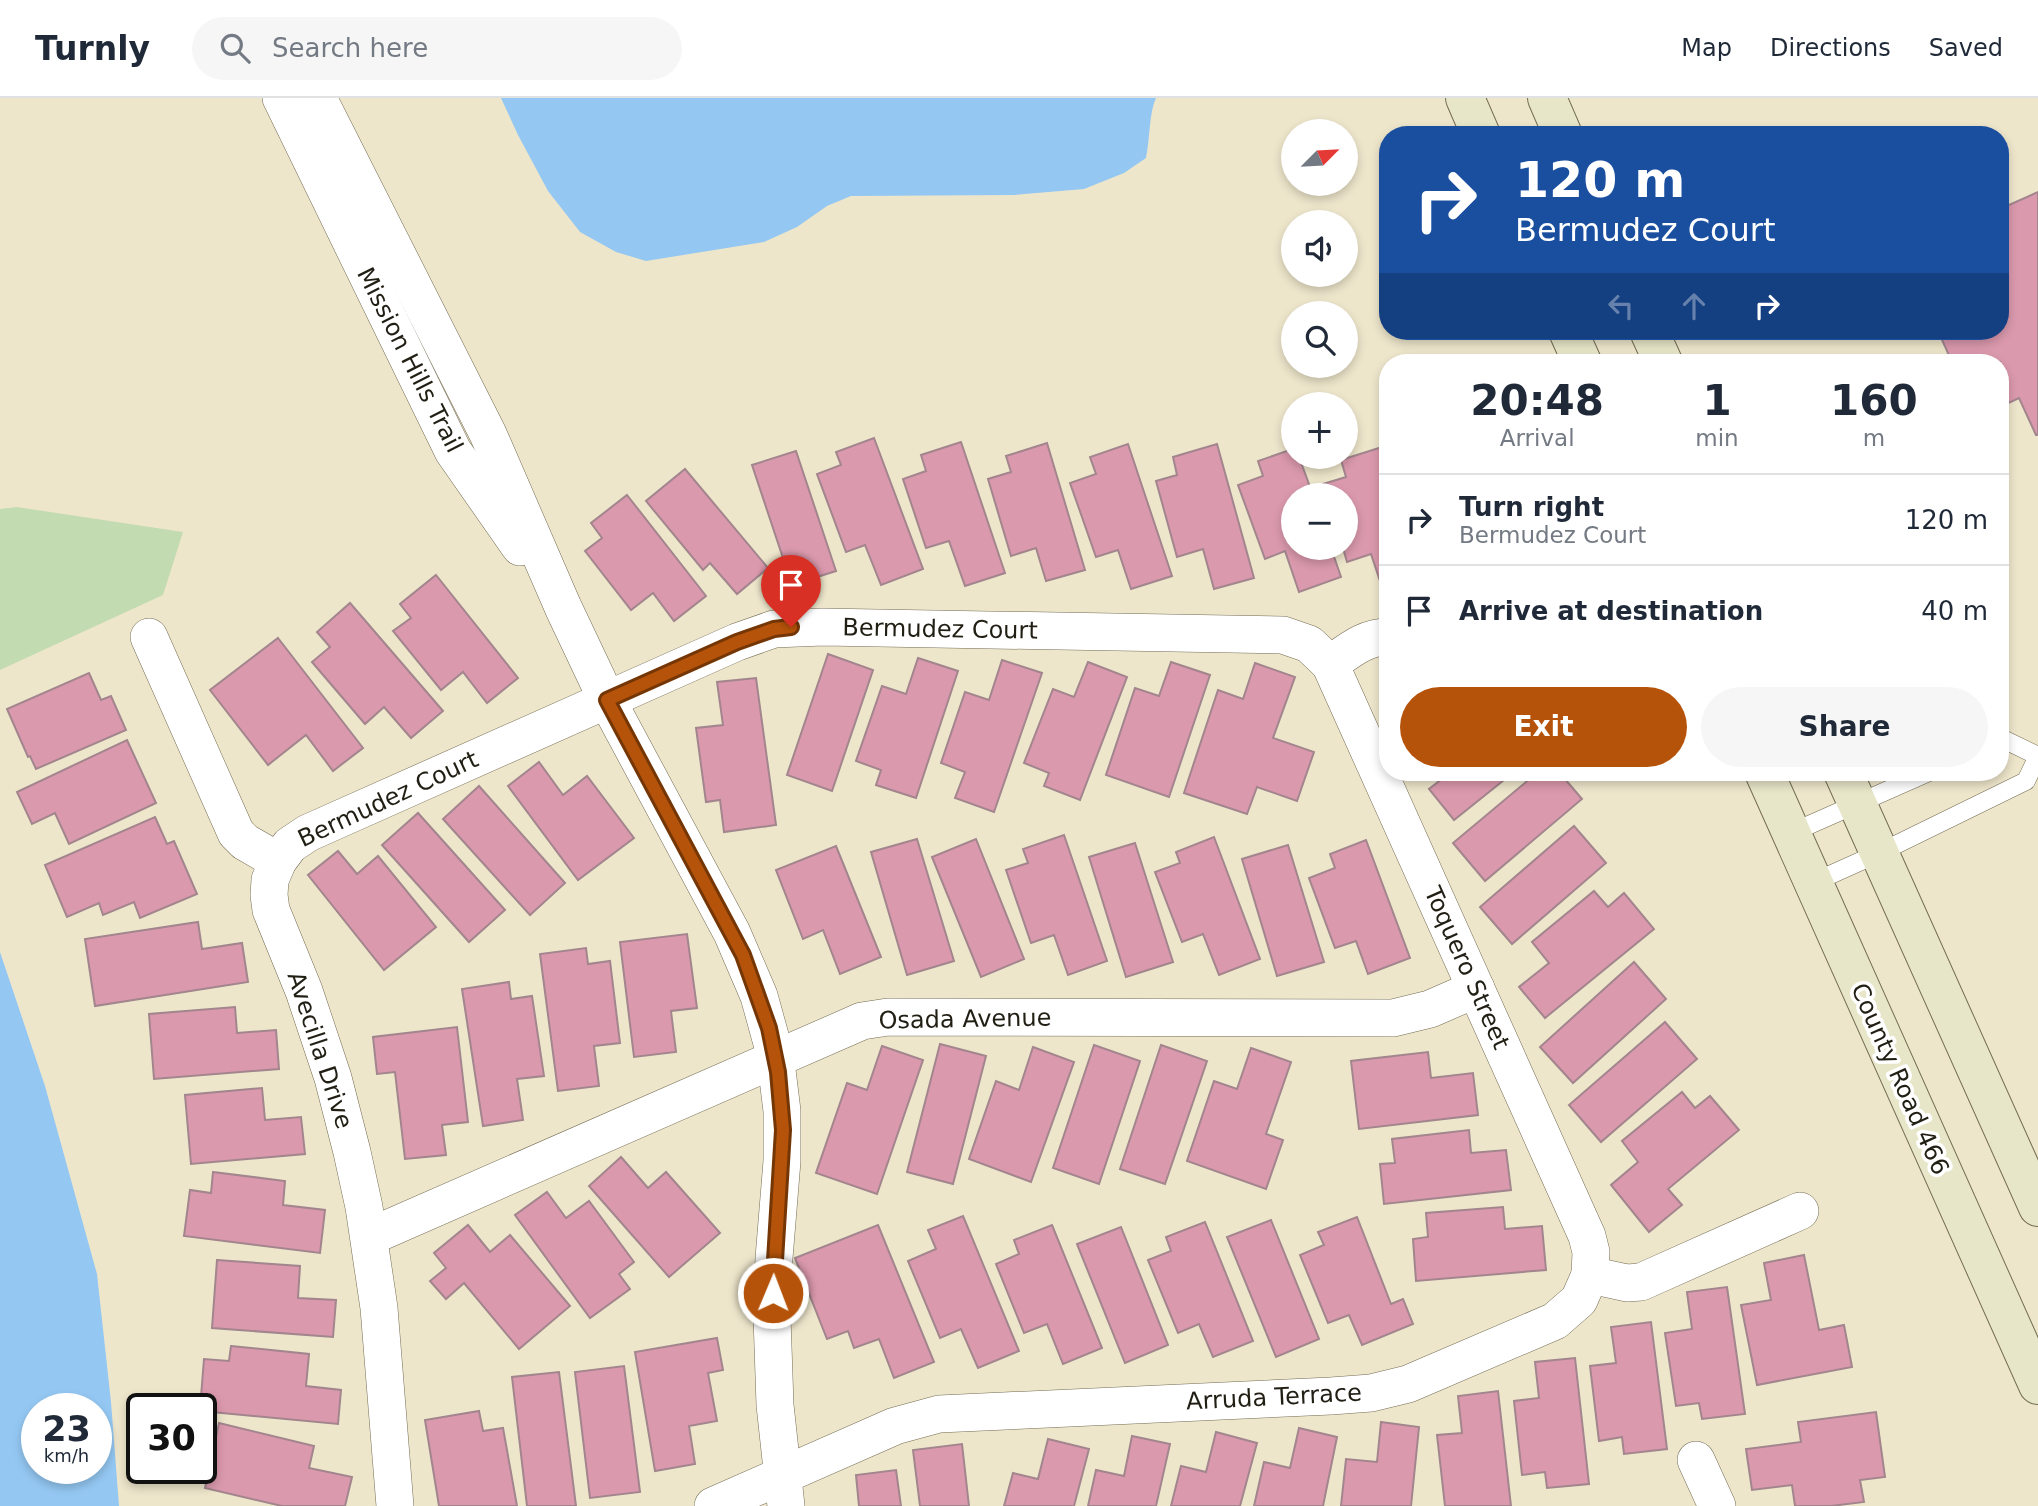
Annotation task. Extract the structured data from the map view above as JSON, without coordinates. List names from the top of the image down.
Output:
{
  "streets": {
    "main road": ["County Road 466"],
    "street": [
      "Mission Hills Trail",
      "Bermudez Court",
      "Toquero Street",
      "Osada Avenue",
      "Avecilla Drive",
      "Arruda Terrace"
    ]
  },
  "crossings": [
    ["Mission Hills Trail", "Bermudez Court"],
    ["Mission Hills Trail", "Osada Avenue"],
    ["Mission Hills Trail", "Arruda Terrace"],
    ["Bermudez Court", "Toquero Street"],
    ["Bermudez Court", "Avecilla Drive"],
    ["Toquero Street", "Osada Avenue"],
    ["Toquero Street", "Arruda Terrace"],
    ["Osada Avenue", "Avecilla Drive"]
  ],
  "north": "top right",
  "page": {
    "header": "Turnly",
    "search": "Search here",
    "nav": ["Map", "Directions", "Saved"],
    "map_buttons": ["+", "−"],
    "turn": ["120 m", "Bermudez Court"],
    "eta": [
      "20:48",
      "Arrival",
      "1",
      "min",
      "160",
      "m"
    ],
    "list": [
      {
        "name": "Turn right",
        "note": "Bermudez Court",
        "value": "120 m"
      },
      {
        "name": "Arrive at destination",
        "value": "40 m"
      }
    ],
    "buttons": ["Exit", "Share"],
    "speed": "23 km/h",
    "limit": "30"
  }
}
